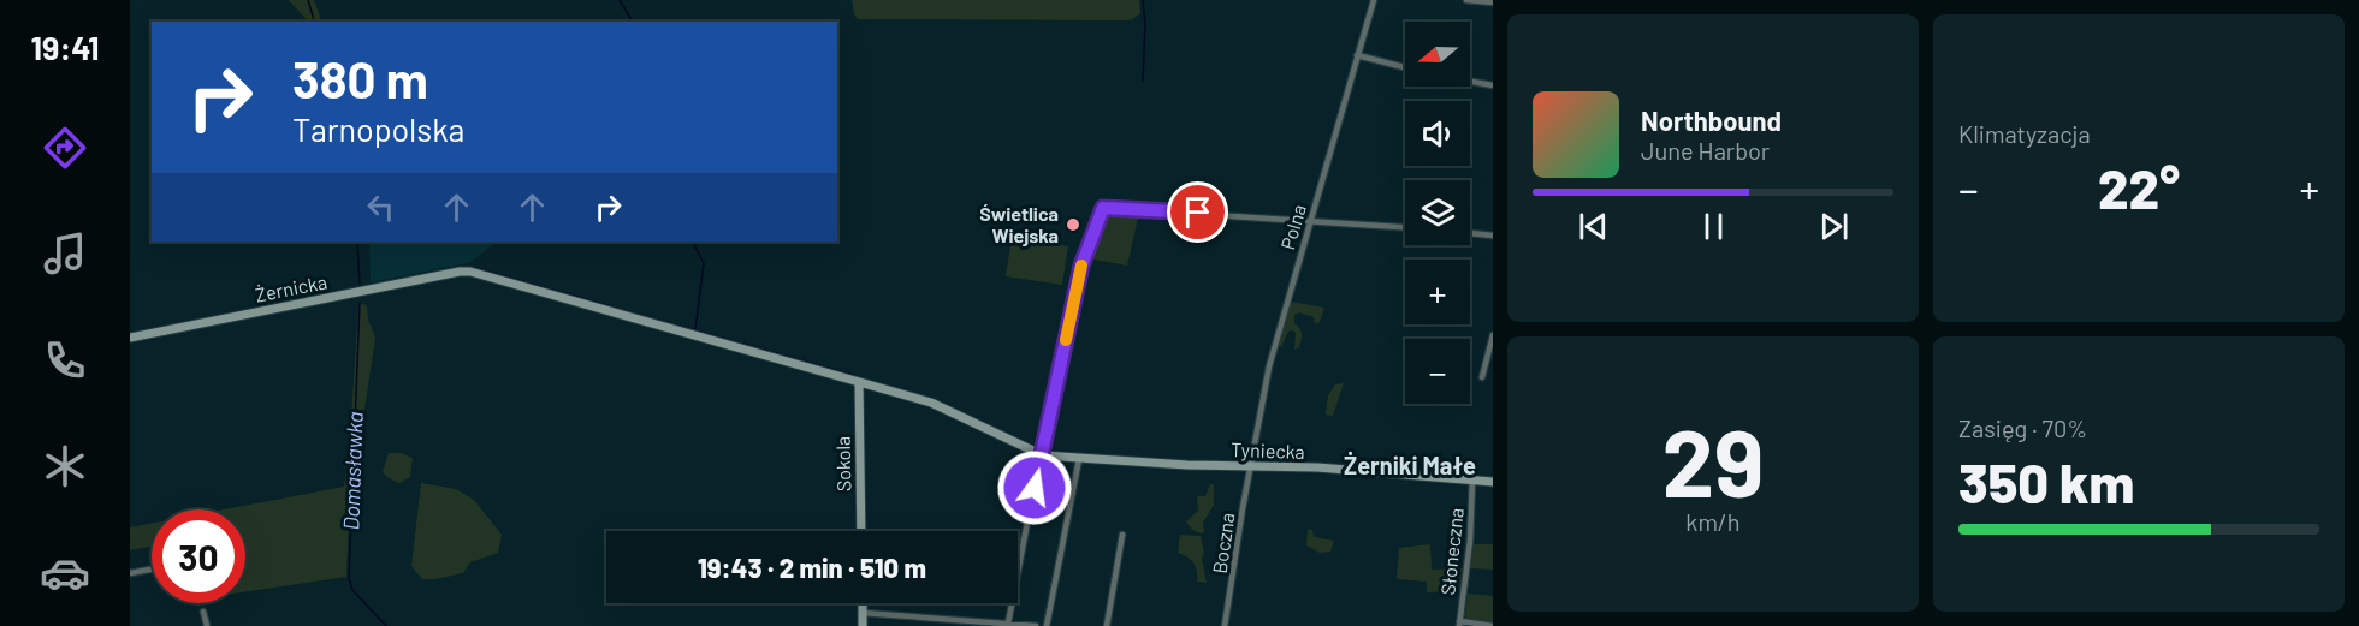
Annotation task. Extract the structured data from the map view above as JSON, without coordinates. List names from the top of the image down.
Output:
{
  "streets": {
    "street": [
      "Polna",
      "Żernicka",
      "Tyniecka",
      "Sokola",
      "Boczna",
      "Słoneczna"
    ]
  },
  "crossings": [
    ["Polna", "Tyniecka"],
    ["Polna", "Boczna"],
    ["Żernicka", "Tyniecka"],
    ["Tyniecka", "Sokola"],
    ["Tyniecka", "Boczna"],
    ["Tyniecka", "Słoneczna"]
  ],
  "districts": ["Żerniki Małe"],
  "water": ["Domasławka"],
  "places": ["Świetlica Wiejska"],
  "north": "left",
  "page": {
    "tabs": "19:41",
    "tile": [
      "Klimatyzacja",
      ["29", "km/h"],
      ["Zasięg · 70%", "350 km"]
    ],
    "map_buttons": ["+", "−"],
    "turn": ["380 m", "Tarnopolska"],
    "song": ["Northbound", "June Harbor"],
    "heat": ["−", "22°", "+"],
    "limit": "30",
    "trip": "19:43 · 2 min · 510 m"
  }
}
